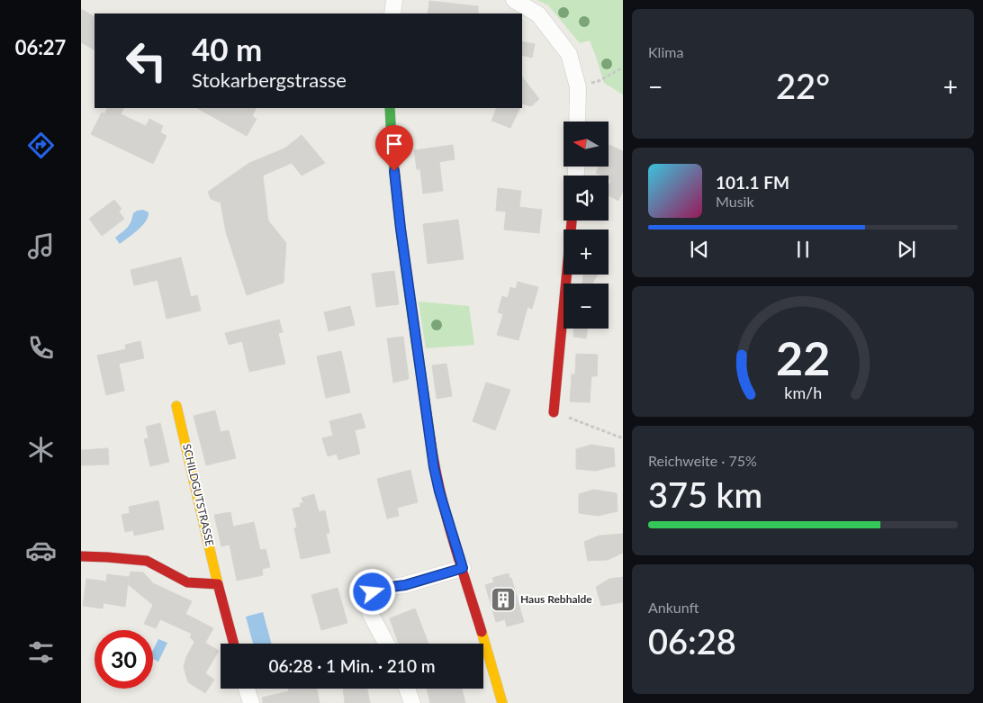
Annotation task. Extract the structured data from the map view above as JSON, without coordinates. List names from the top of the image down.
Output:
{
  "streets": {
    "street": ["SCHILDGUTSTRASSE"]
  },
  "places": {
    "building": ["Haus Rebhalde"]
  },
  "north": "left",
  "page": {
    "tabs": "06:27",
    "tile": [
      "Klima",
      ["Reichweite · 75%", "375 km"],
      ["Ankunft", "06:28"]
    ],
    "turn": ["40 m", "Stokarbergstrasse"],
    "heat": ["−", "22°", "+"],
    "map_buttons": ["+", "−"],
    "song": ["101.1 FM", "Musik"],
    "limit": "30",
    "trip": "06:28 · 1 Min. · 210 m",
    "gauge": ["22", "km/h"]
  }
}
